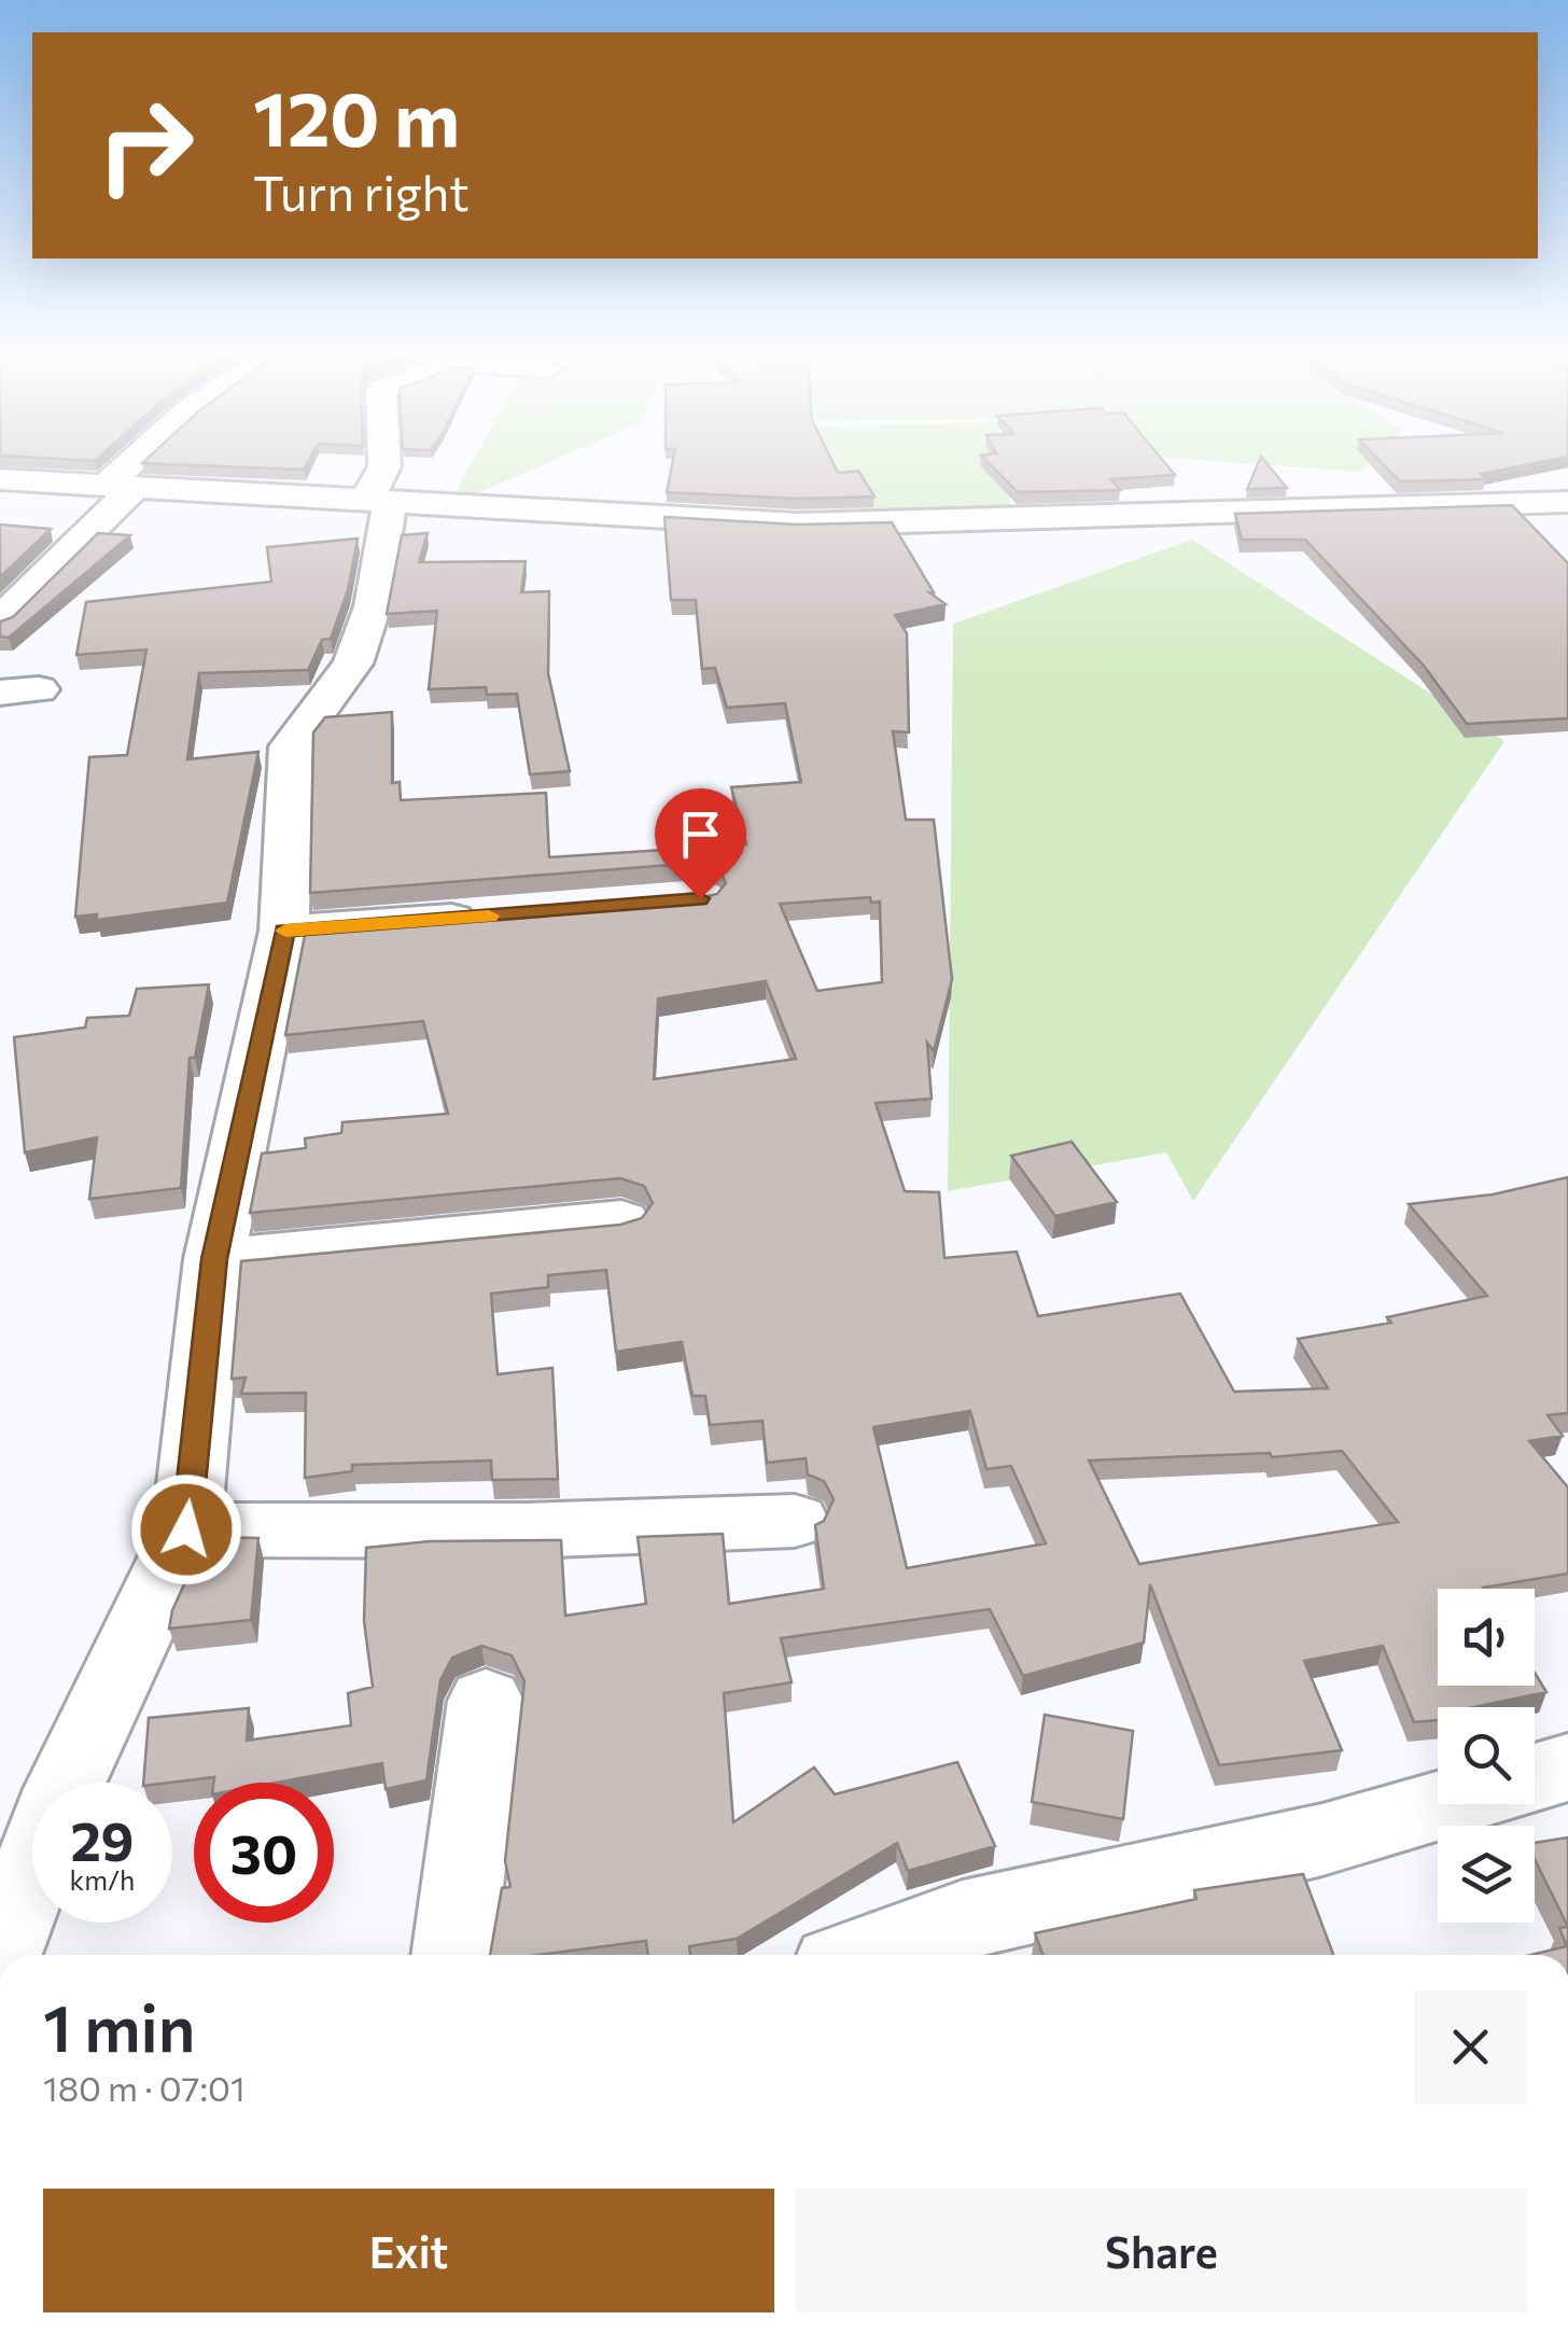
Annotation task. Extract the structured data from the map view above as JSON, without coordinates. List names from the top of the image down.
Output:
{
  "page": {
    "turn": ["120 m", "Turn right"],
    "speed": "29 km/h",
    "limit": "30",
    "heading": ["1 min", "180 m · 07:01"],
    "buttons": ["Exit", "Share"]
  }
}
